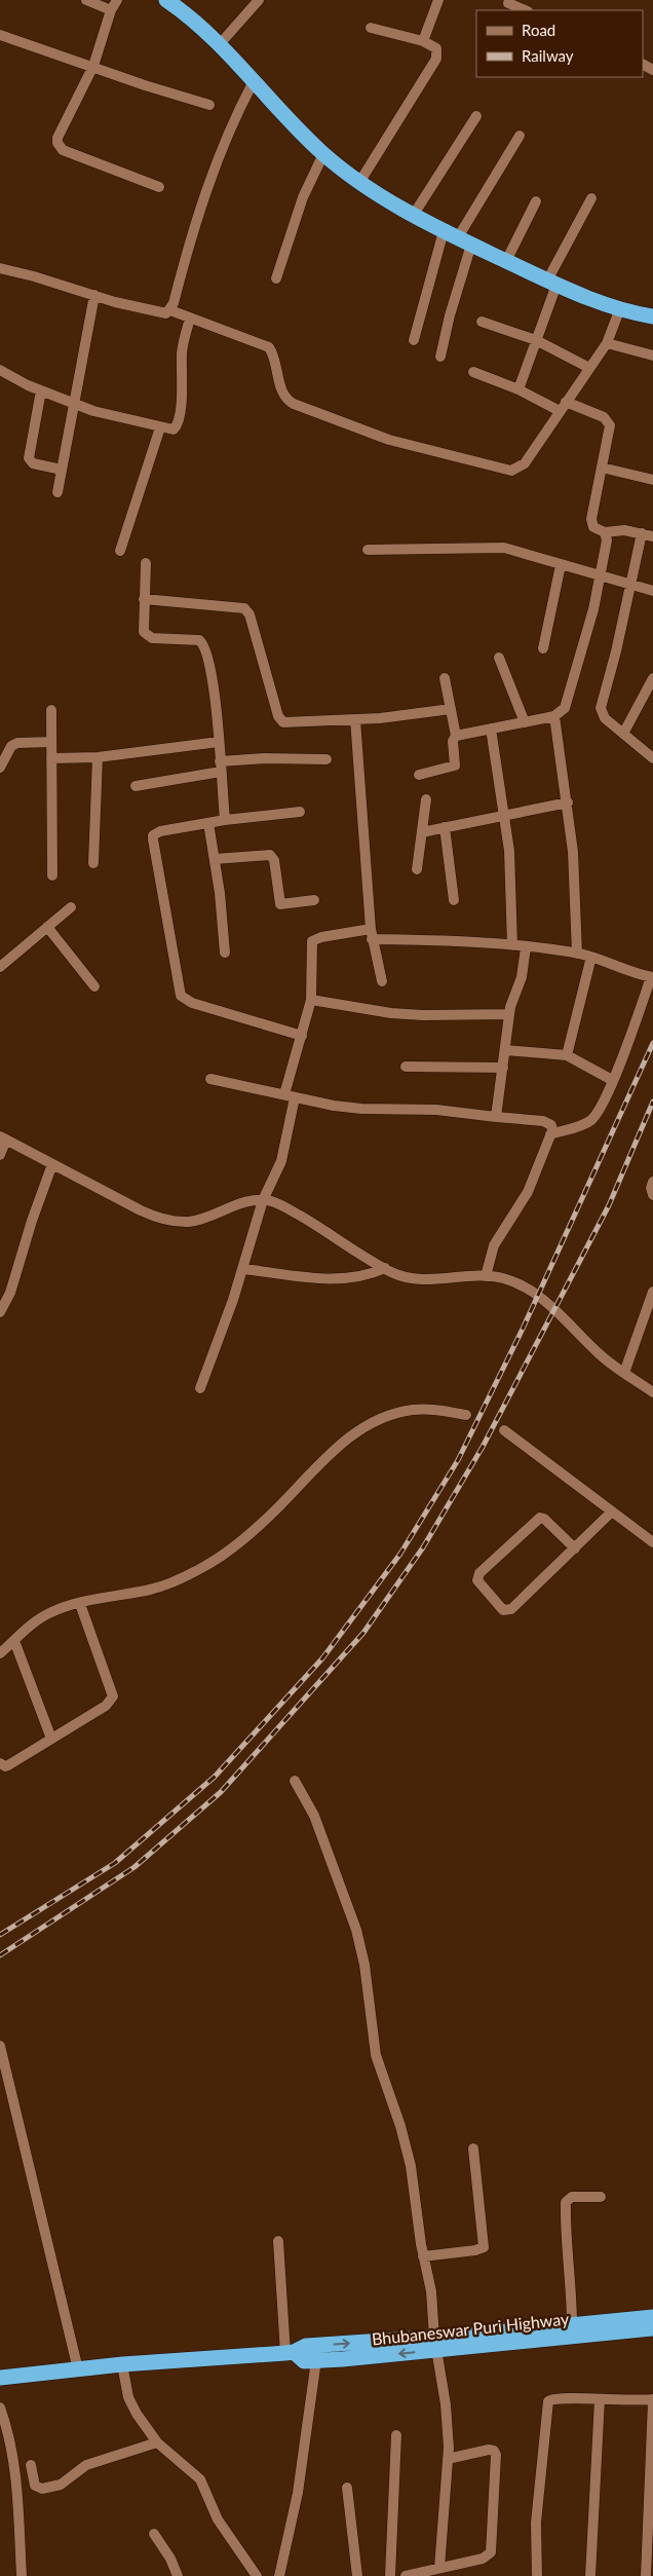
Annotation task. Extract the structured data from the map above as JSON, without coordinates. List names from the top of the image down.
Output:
{
  "streets": {
    "highway": ["Bhubaneswar Puri Highway"]
  },
  "legend": ["Road", "Railway"]
}
